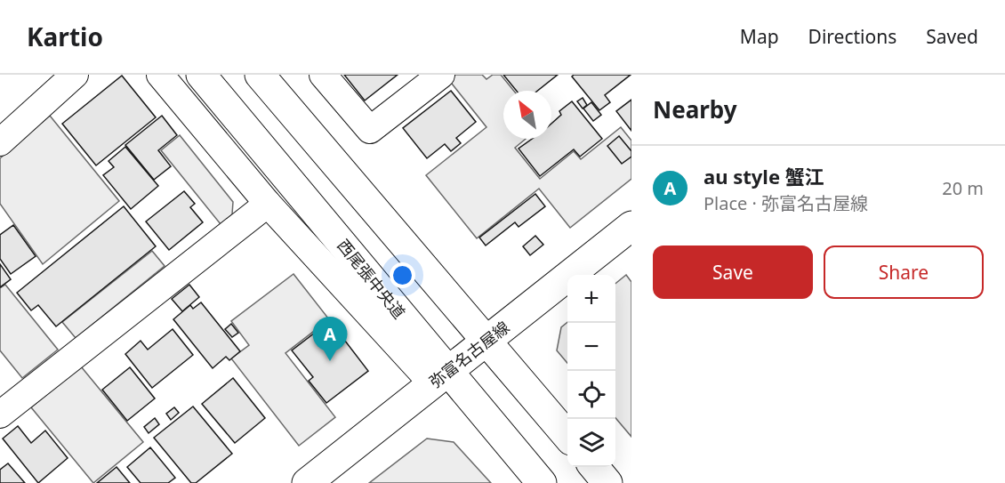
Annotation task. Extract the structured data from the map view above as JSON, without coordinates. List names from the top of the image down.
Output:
{
  "streets": {
    "main road": ["西尾張中央道", "弥富名古屋線"]
  },
  "crossings": [
    ["西尾張中央道", "弥富名古屋線"]
  ],
  "north": "top left",
  "page": {
    "header": "Kartio",
    "nav": ["Map", "Directions", "Saved"],
    "heading": "Nearby",
    "list": [
      {
        "mark": "A",
        "name": "au style 蟹江",
        "note": "Place · 弥富名古屋線",
        "value": "20 m"
      }
    ],
    "buttons": ["Save", "Share"],
    "map_buttons": ["+", "−"],
    "pins": "A"
  }
}
